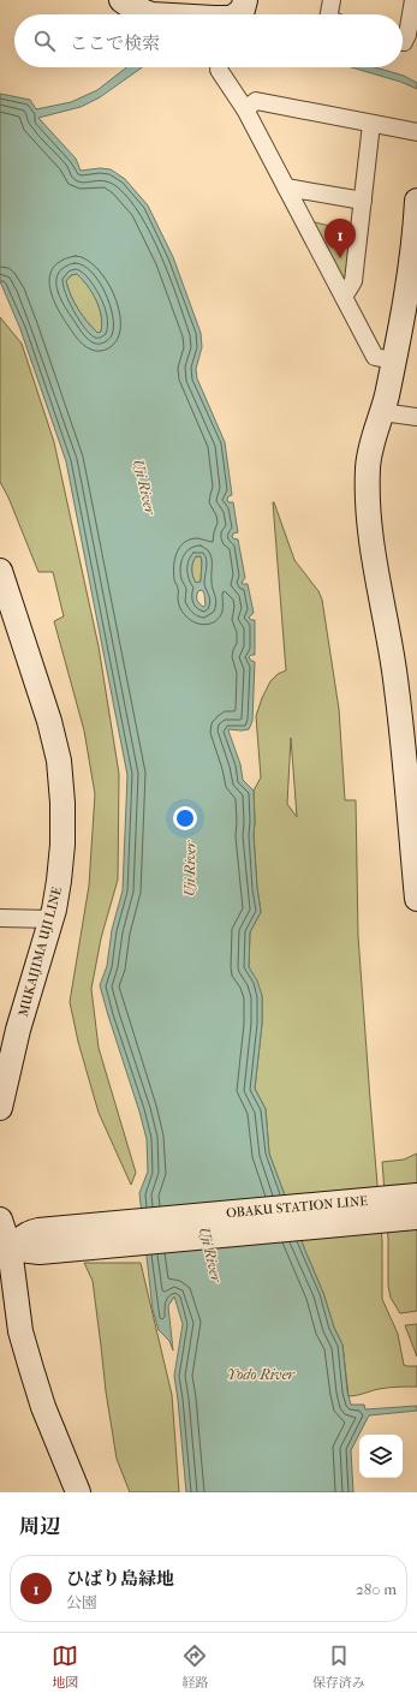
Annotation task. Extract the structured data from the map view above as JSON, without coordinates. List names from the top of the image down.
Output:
{
  "streets": {
    "main road": ["MUKAIJIMA UJI LINE", "OBAKU STATION LINE"]
  },
  "water": ["Uji River", "Yodo River"],
  "page": {
    "search": "ここで検索",
    "pins": "1",
    "heading": "周辺",
    "list": [
      {
        "mark": "1",
        "name": "ひばり島緑地",
        "note": "公園",
        "value": "280 m"
      }
    ],
    "nav": ["地図", "経路", "保存済み"]
  }
}
